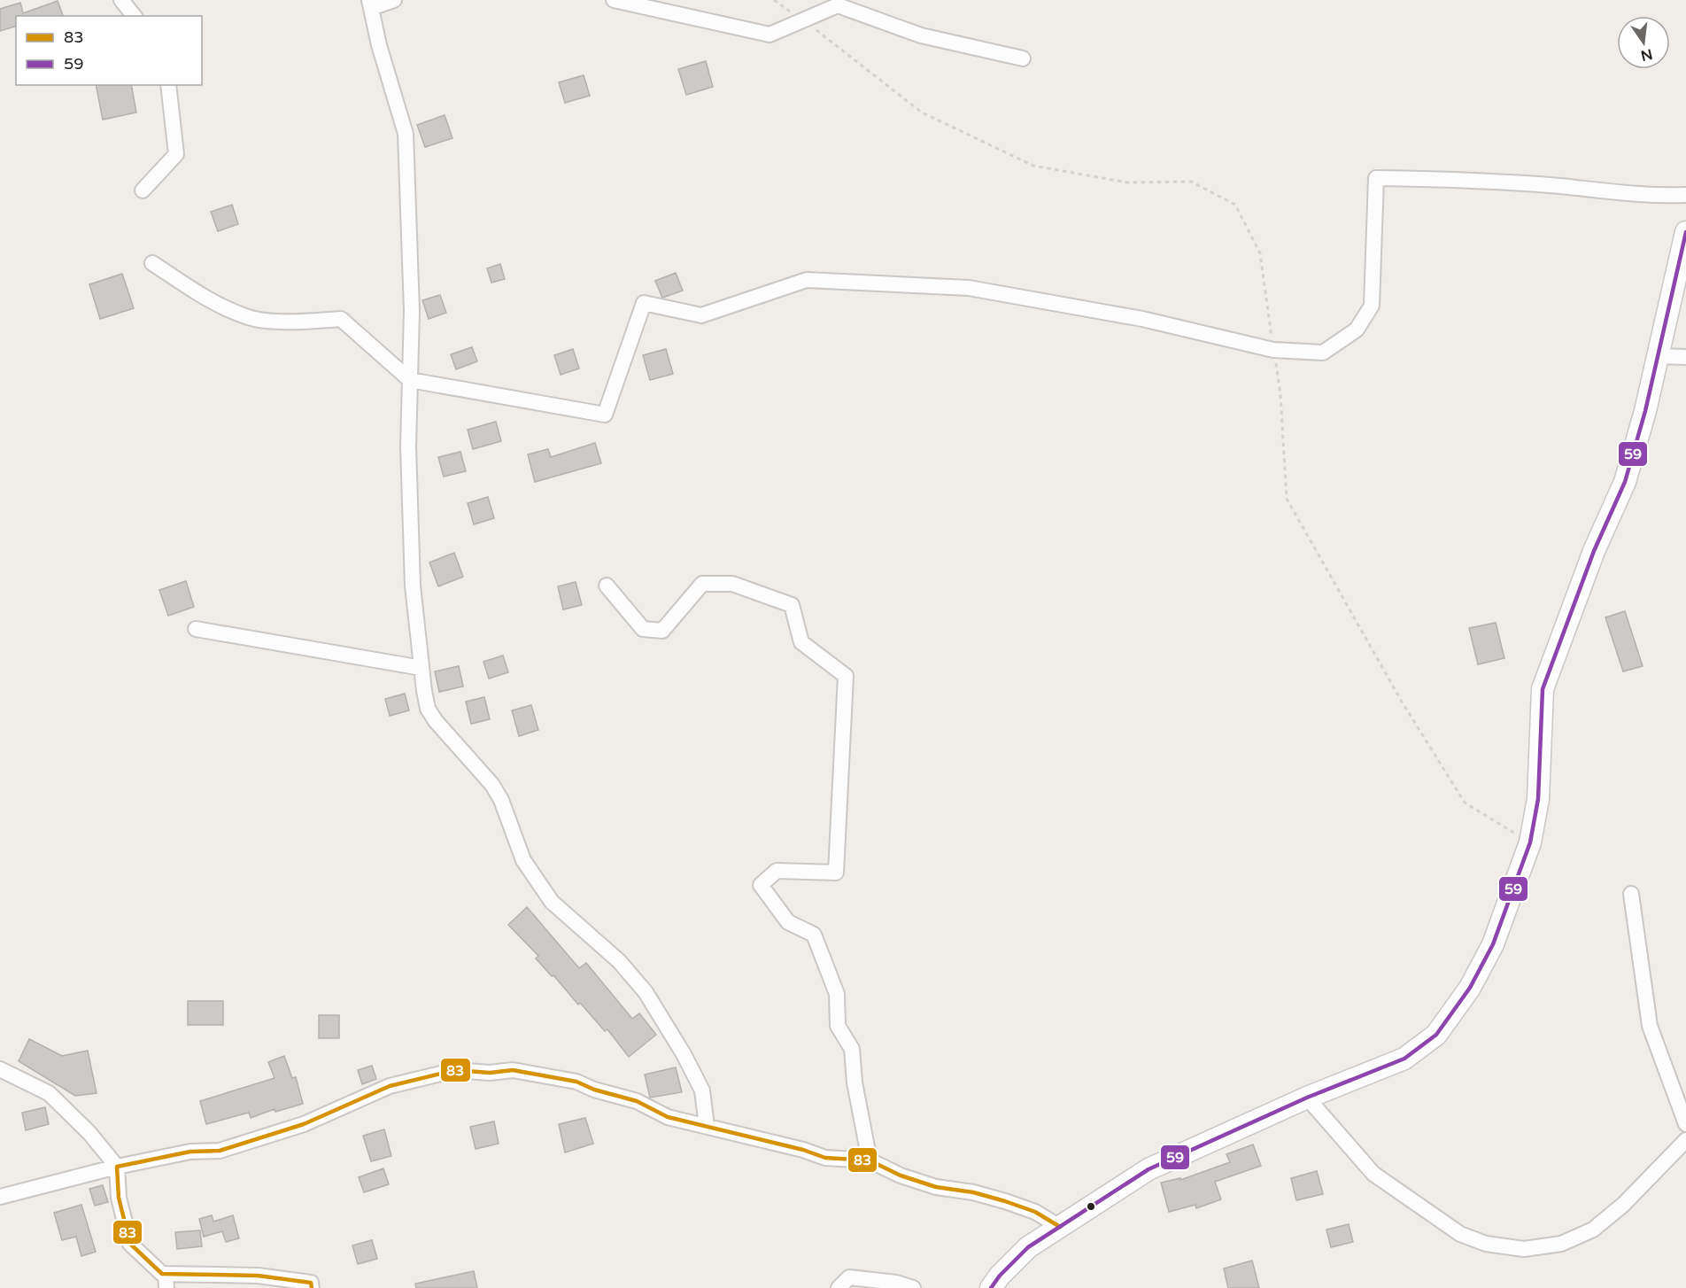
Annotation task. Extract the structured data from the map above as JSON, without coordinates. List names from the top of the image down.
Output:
{
  "lines": ["transit line 59", "transit line 83"],
  "legend": ["83", "59"],
  "north": "bottom"
}
